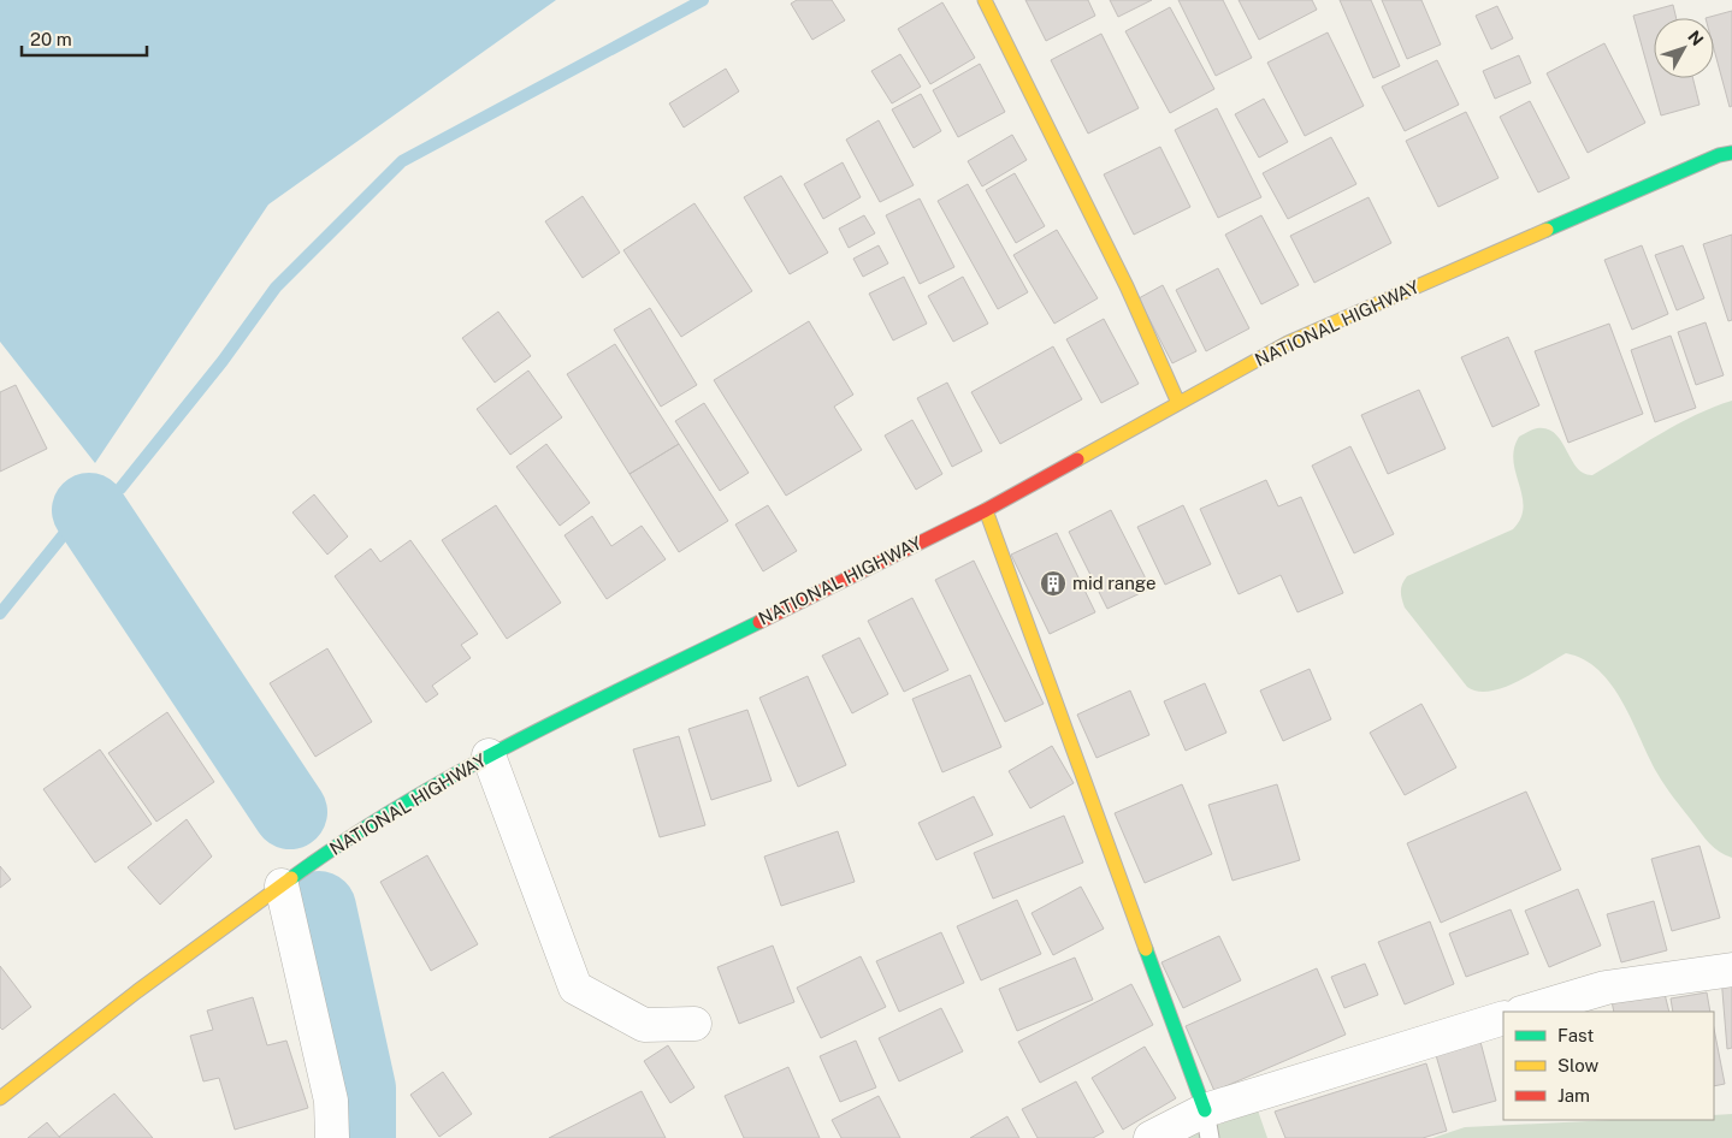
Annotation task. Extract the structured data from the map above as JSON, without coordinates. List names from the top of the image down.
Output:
{
  "streets": {
    "main road": ["NATIONAL HIGHWAY"]
  },
  "places": {
    "building": ["mid range"]
  },
  "legend": ["Fast", "Slow", "Jam"],
  "scale_bar": "20 m",
  "north": "top right"
}
